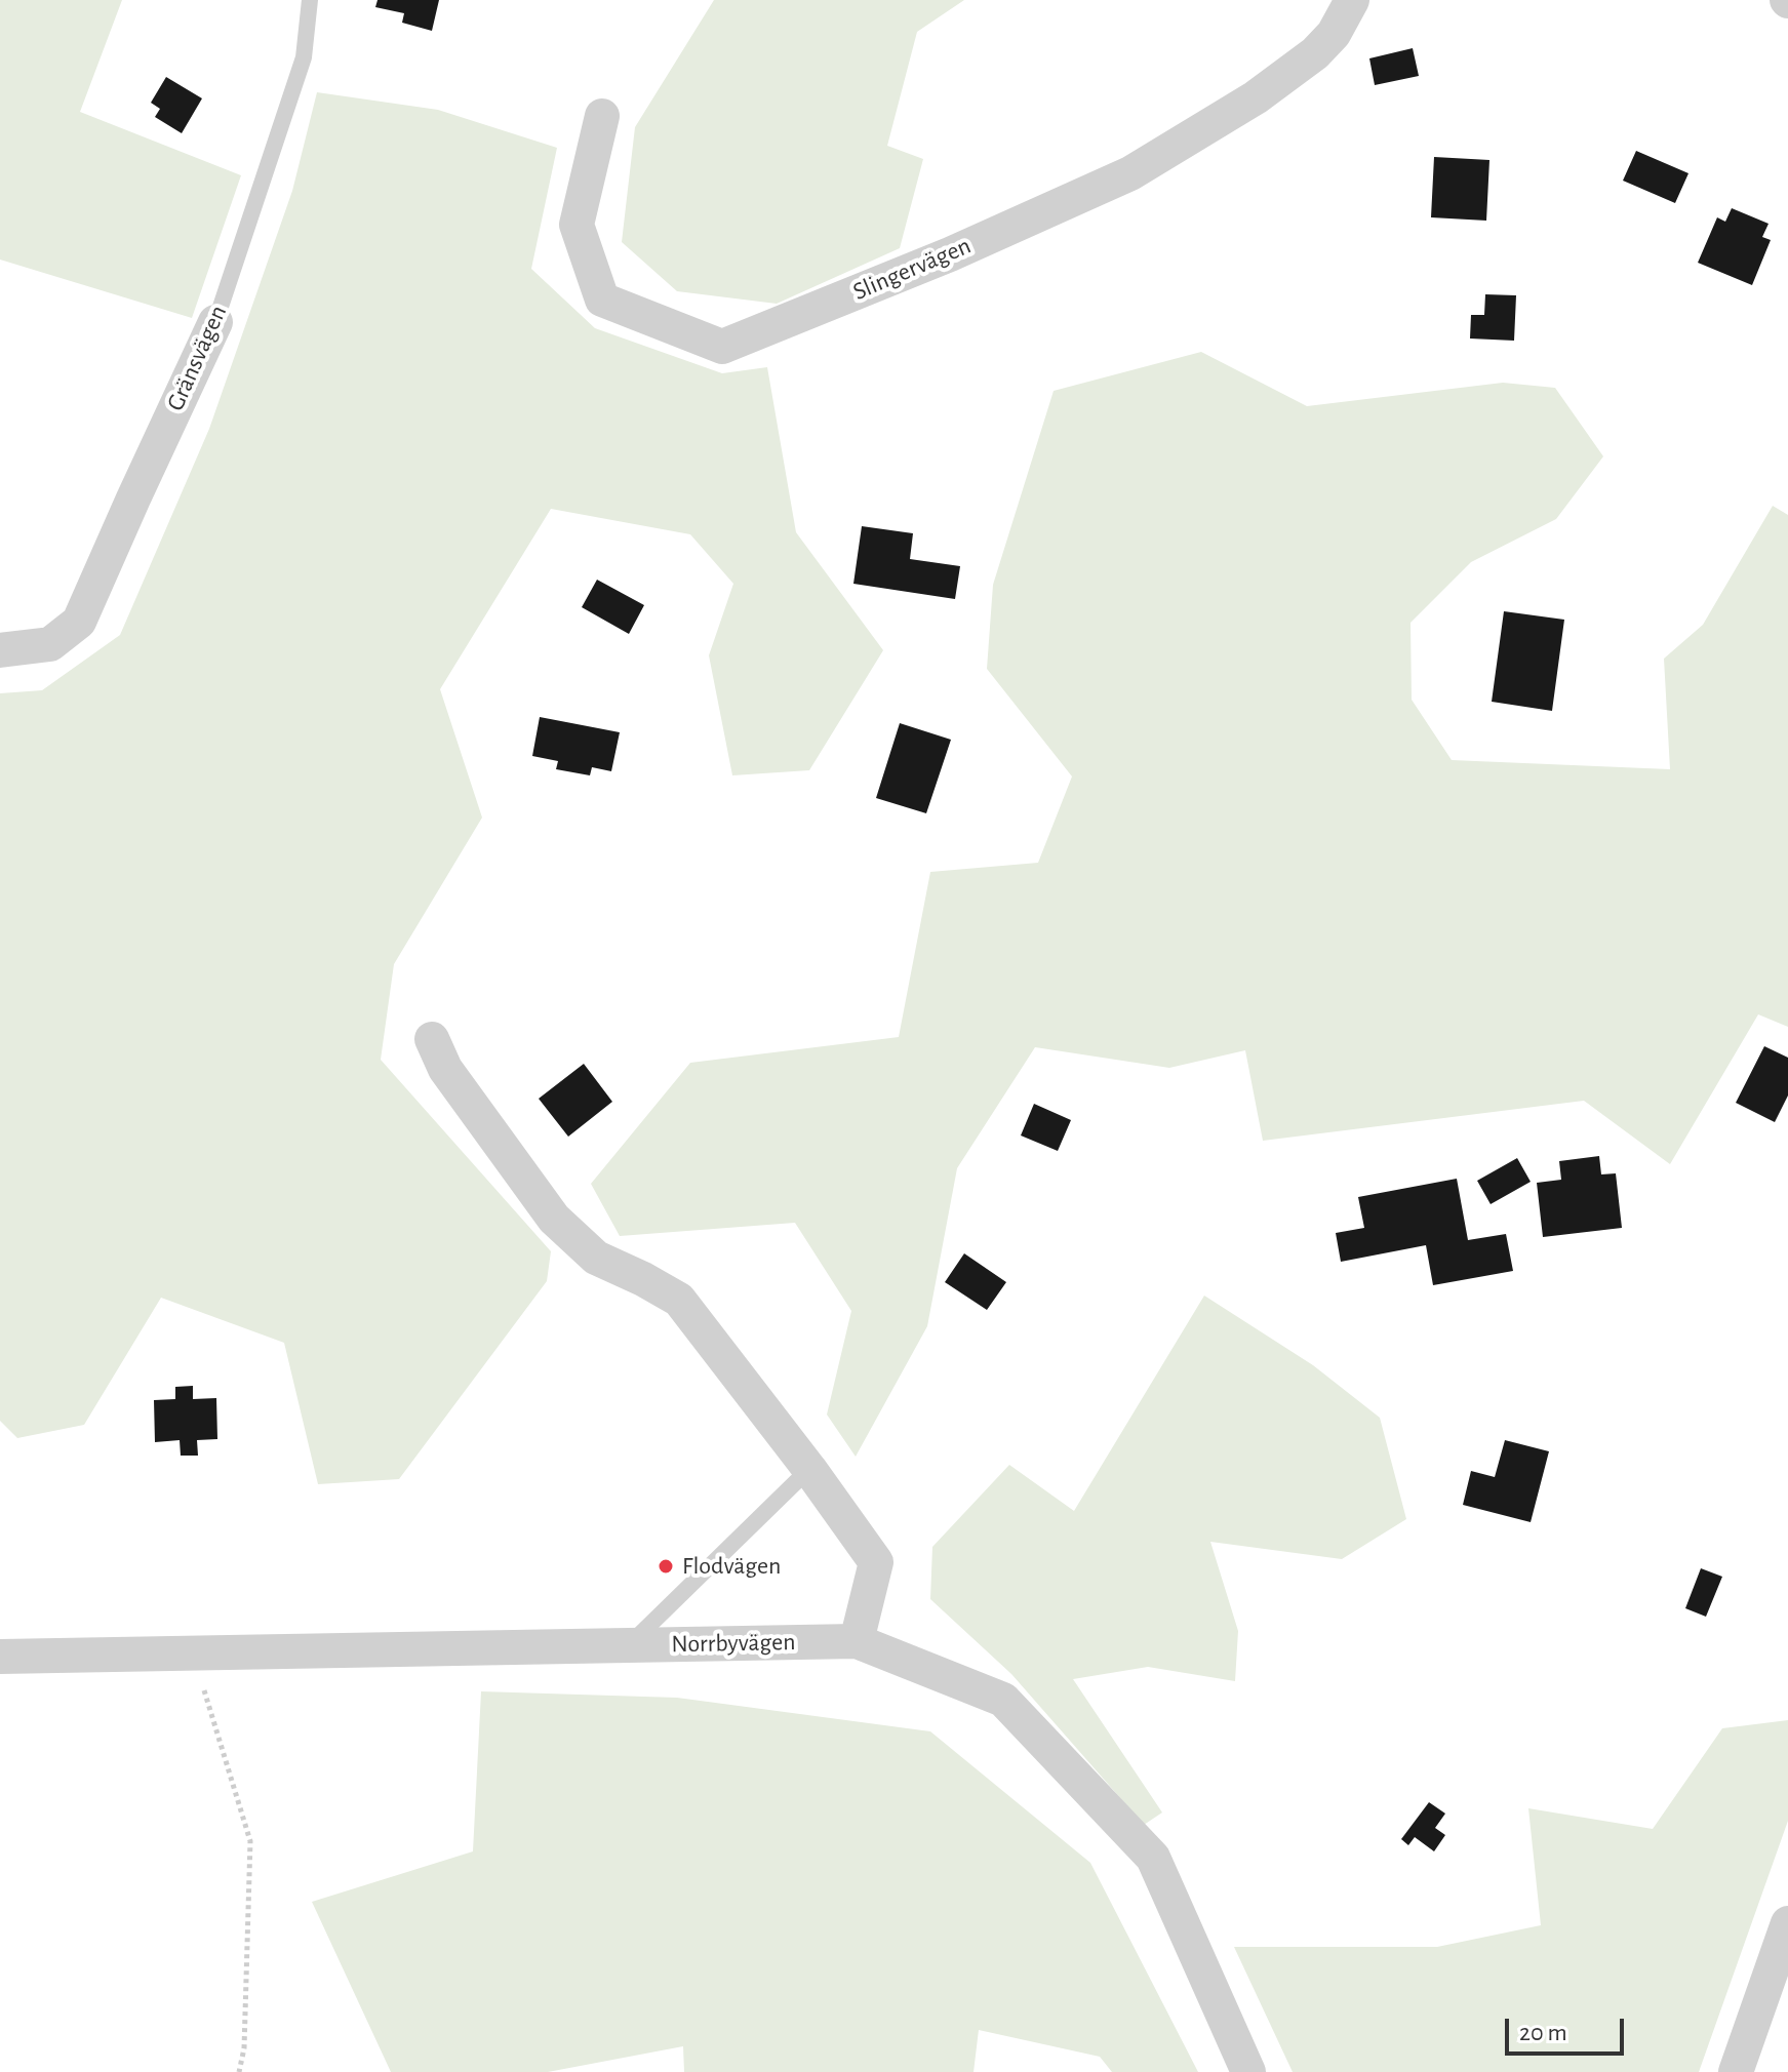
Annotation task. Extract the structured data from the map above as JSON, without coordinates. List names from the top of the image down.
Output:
{
  "streets": {
    "street": ["Slingervägen", "Gränsvägen", "Norrbyvägen"]
  },
  "places": ["Flodvägen"],
  "scale_bar": "20 m"
}
